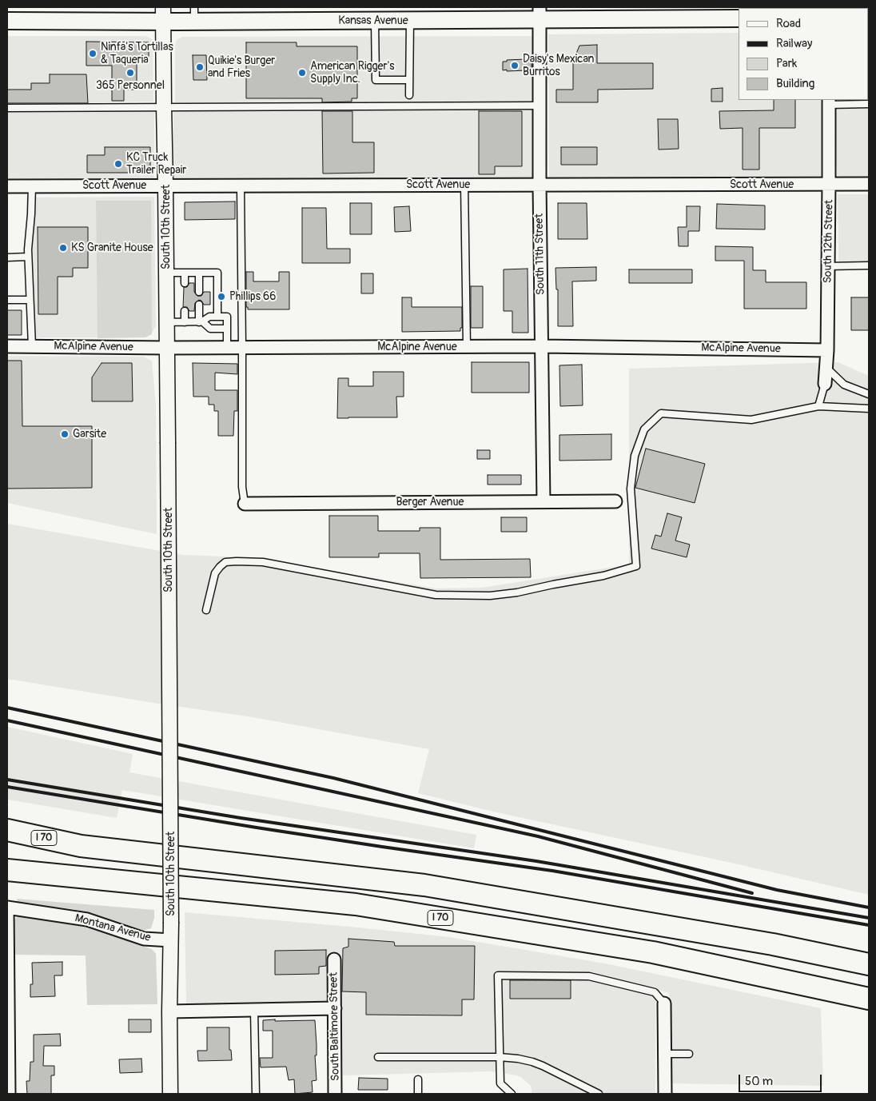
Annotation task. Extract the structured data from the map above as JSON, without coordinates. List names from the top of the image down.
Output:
{
  "streets": {
    "highway": ["I 70"],
    "main road": ["Kansas Avenue"],
    "street": [
      "Scott Avenue",
      "South 10th Street",
      "South 12th Street",
      "South 11th Street",
      "McAlpine Avenue",
      "Berger Avenue",
      "Montana Avenue",
      "South Baltimore Street"
    ]
  },
  "crossings": [
    ["Kansas Avenue", "South 10th Street"],
    ["Kansas Avenue", "South 11th Street"],
    ["Scott Avenue", "South 10th Street"],
    ["Scott Avenue", "South 12th Street"],
    ["Scott Avenue", "South 11th Street"],
    ["South 10th Street", "McAlpine Avenue"],
    ["South 10th Street", "Montana Avenue"],
    ["South 12th Street", "McAlpine Avenue"],
    ["South 11th Street", "McAlpine Avenue"],
    ["South 11th Street", "Berger Avenue"]
  ],
  "places": [
    "Ninfa's Tortillas & Taqueria",
    "Daisy's Mexican Burritos",
    "Quikie's Burger and Fries",
    "365 Personnel",
    "American Rigger's Supply Inc.",
    "KC Truck Trailer Repair",
    "KS Granite House",
    "Phillips 66",
    "Garsite"
  ],
  "legend": [
    "Road",
    "Railway",
    "Park",
    "Building"
  ],
  "scale_bar": "50 m"
}
